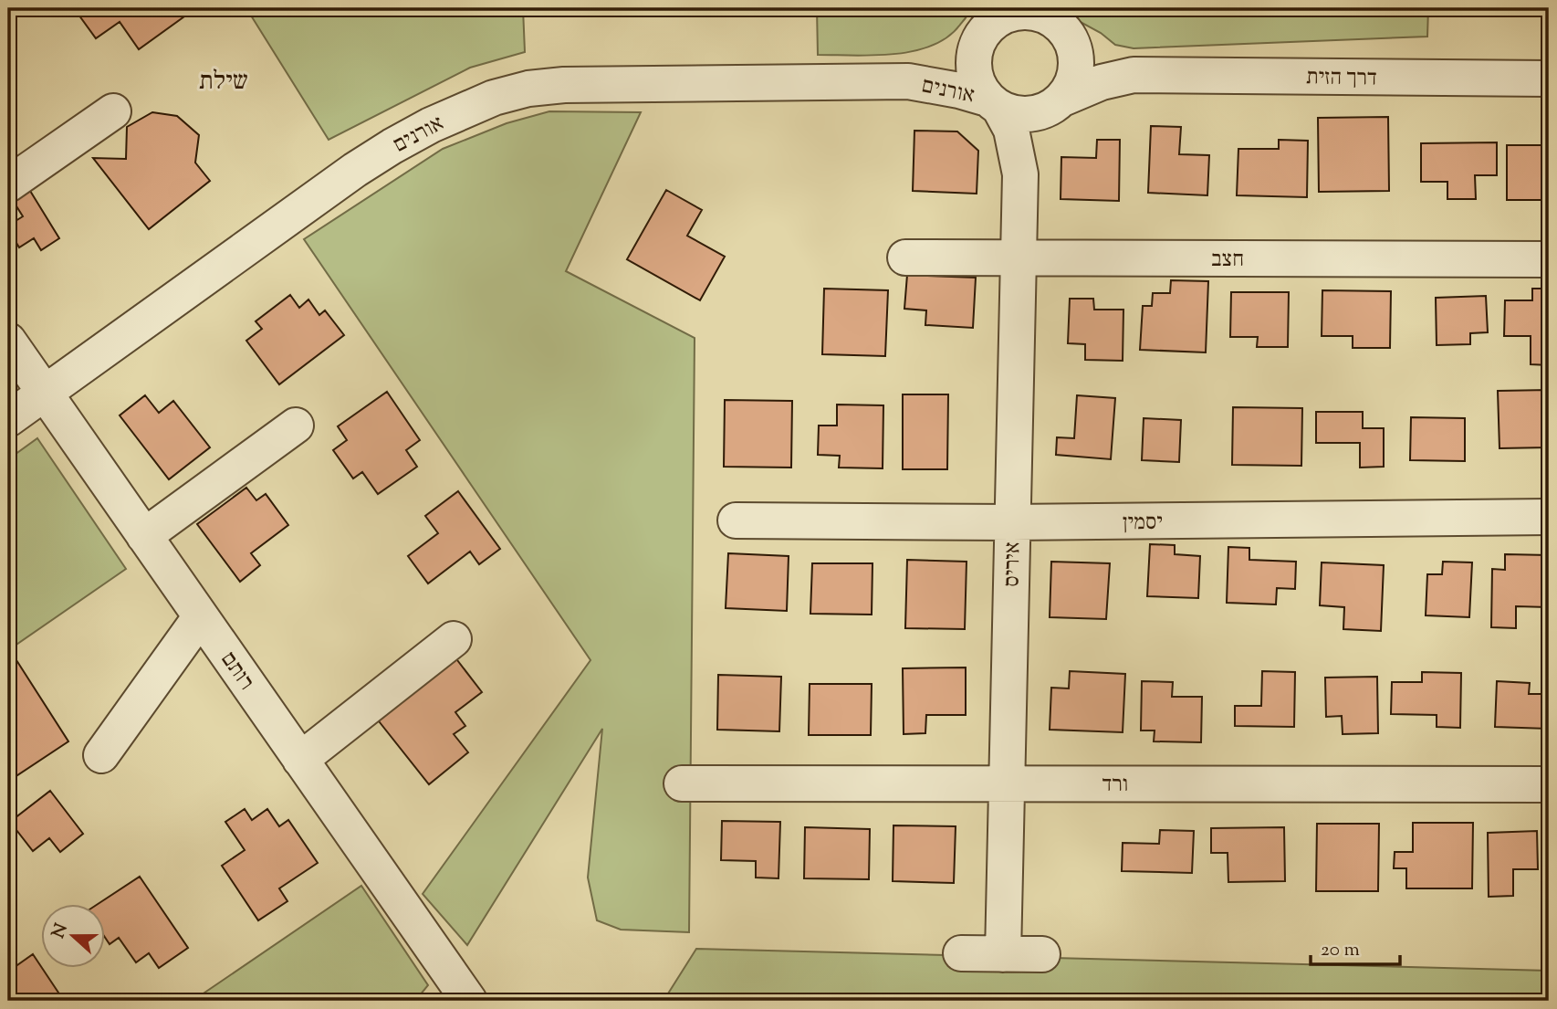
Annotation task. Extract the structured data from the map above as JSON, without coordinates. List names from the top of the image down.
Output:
{
  "streets": {
    "street": [
      "דרך הזית",
      "אורנים",
      "חצב",
      "יסמין",
      "איריס",
      "רותם",
      "ורד"
    ]
  },
  "crossings": [
    ["דרך הזית", "אורנים"],
    ["דרך הזית", "איריס"],
    ["אורנים", "איריס"],
    ["אורנים", "רותם"],
    ["חצב", "איריס"],
    ["יסמין", "איריס"],
    ["איריס", "ורד"]
  ],
  "districts": ["שילת"],
  "scale_bar": "20 m",
  "north": "left"
}
